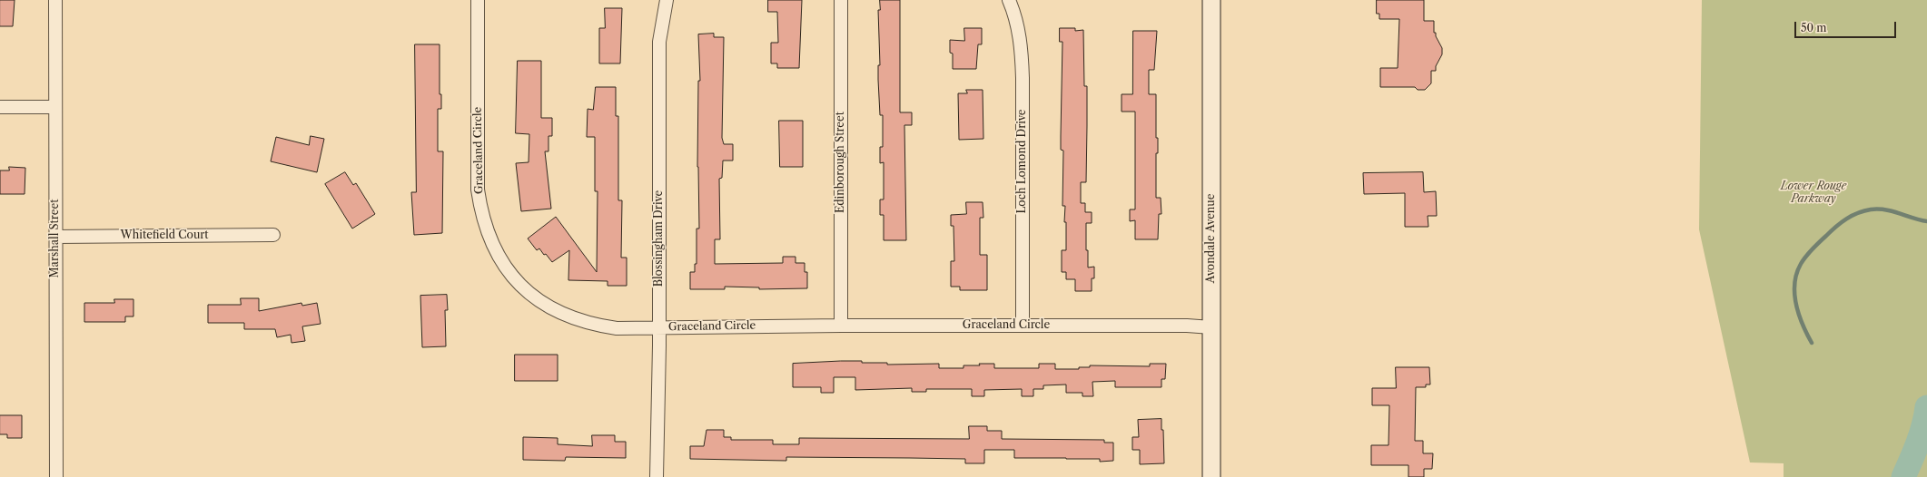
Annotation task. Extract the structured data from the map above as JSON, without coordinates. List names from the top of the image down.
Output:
{
  "streets": {
    "street": [
      "Graceland Circle",
      "Loch Lomond Drive",
      "Edinborough Street",
      "Whitefield Court",
      "Marshall Street",
      "Blossingham Drive",
      "Avondale Avenue"
    ]
  },
  "crossings": [
    ["Graceland Circle", "Loch Lomond Drive"],
    ["Graceland Circle", "Edinborough Street"],
    ["Graceland Circle", "Blossingham Drive"],
    ["Graceland Circle", "Avondale Avenue"],
    ["Whitefield Court", "Marshall Street"]
  ],
  "parks": ["Lower Rouge Parkway"],
  "scale_bar": "50 m"
}
